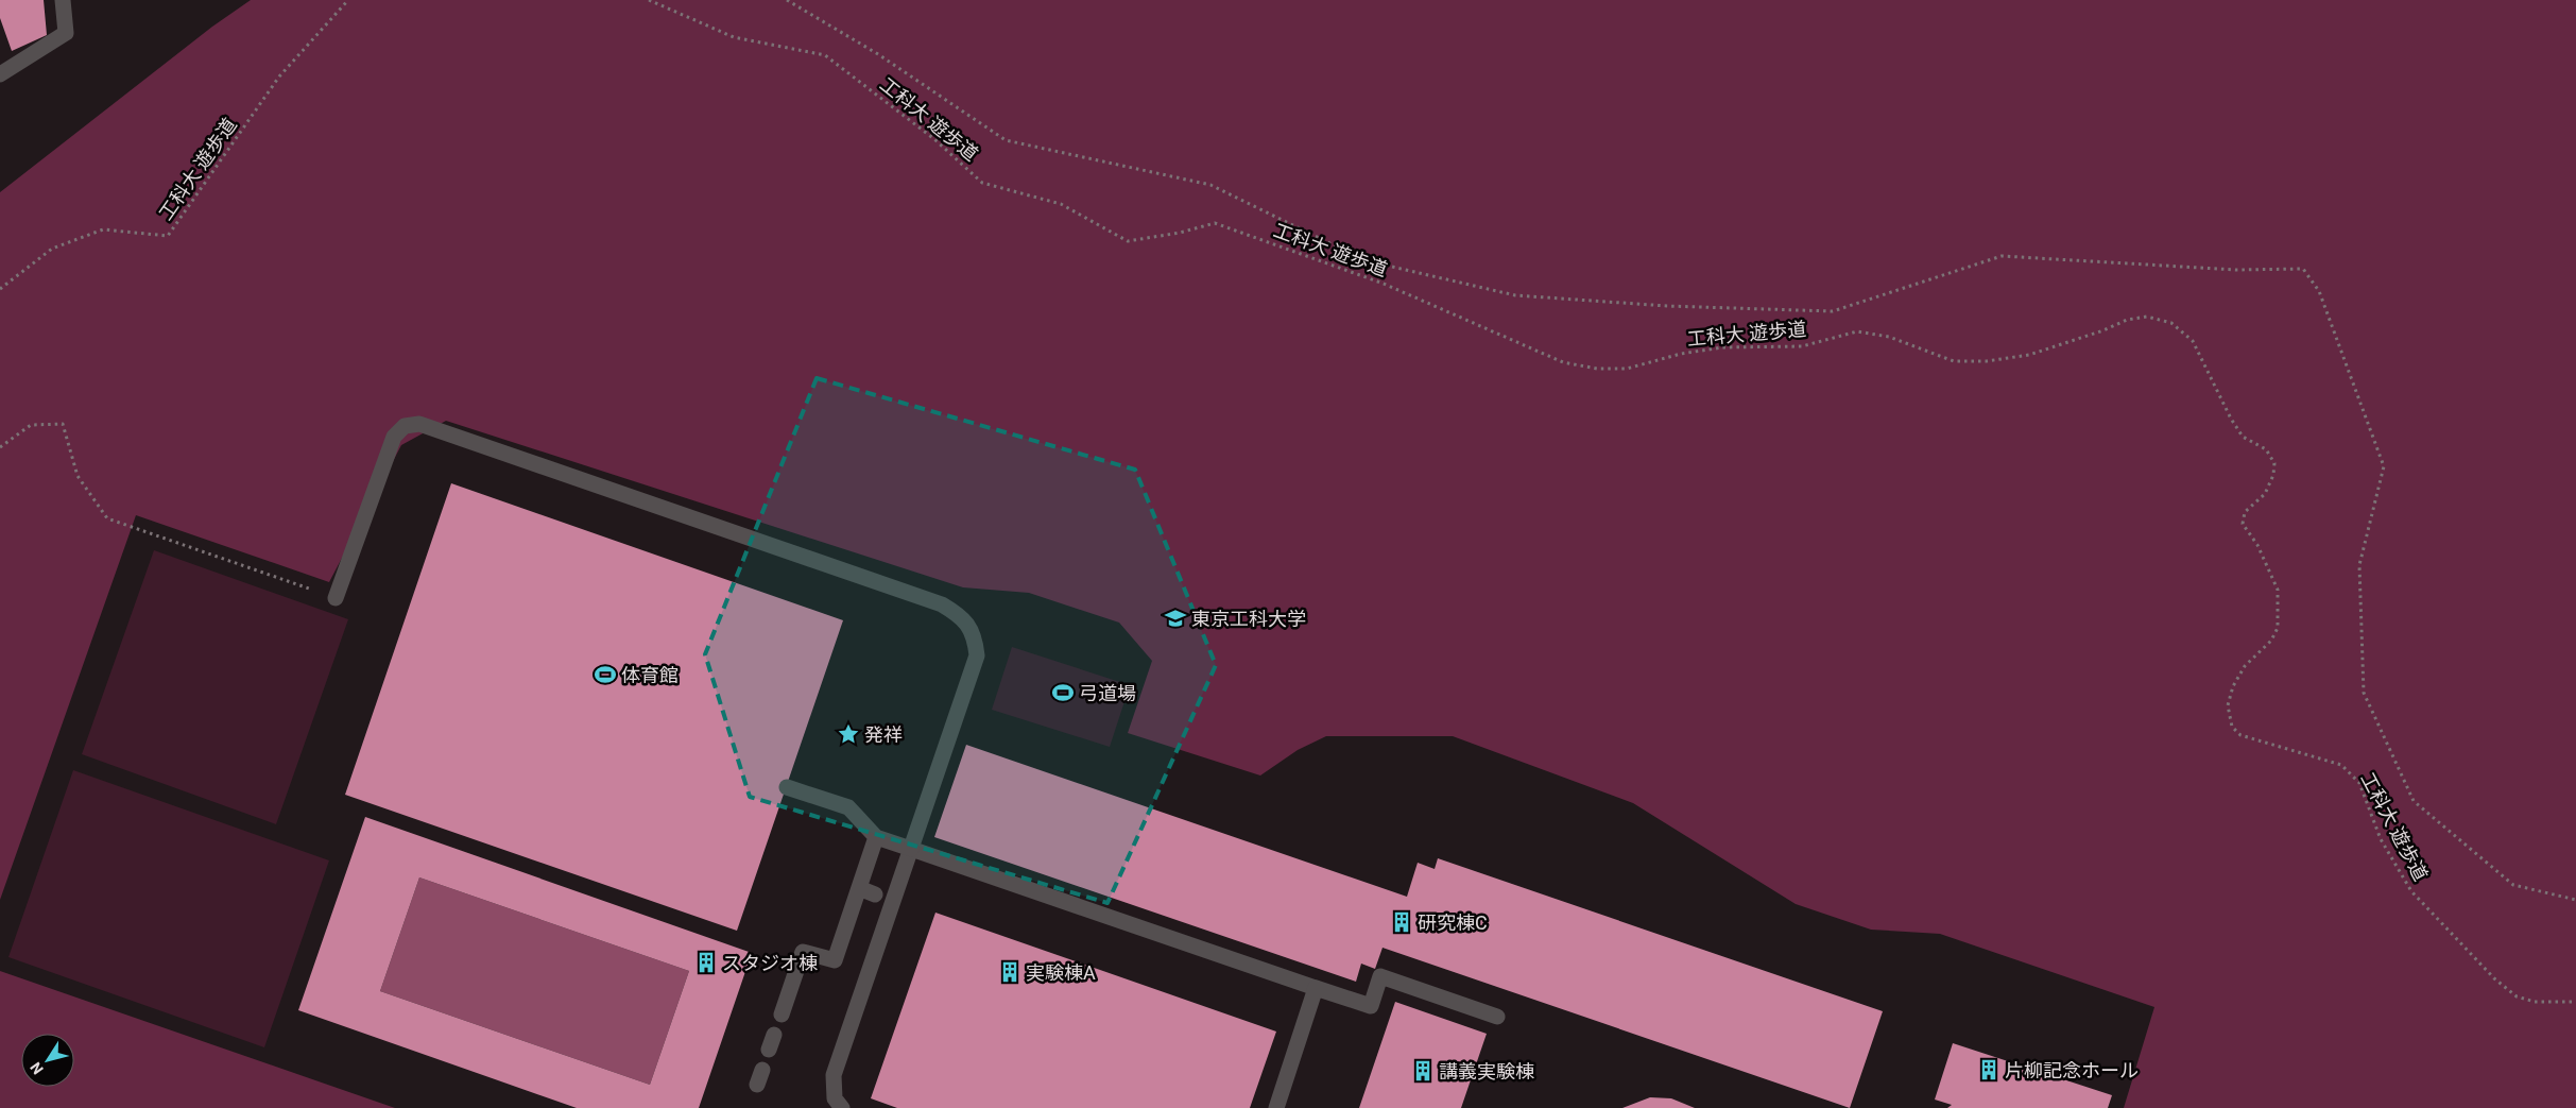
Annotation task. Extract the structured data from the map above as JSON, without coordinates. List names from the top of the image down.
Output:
{
  "streets": {
    "path": ["工科大 遊歩道"]
  },
  "places": {
    "school or university": ["東京工科大学"],
    "sports": ["体育館", "弓道場"],
    "place": ["発祥"],
    "building": [
      "研究棟C",
      "スタジオ棟",
      "実験棟A",
      "片柳記念ホール",
      "講義実験棟"
    ]
  },
  "north": "bottom left"
}
